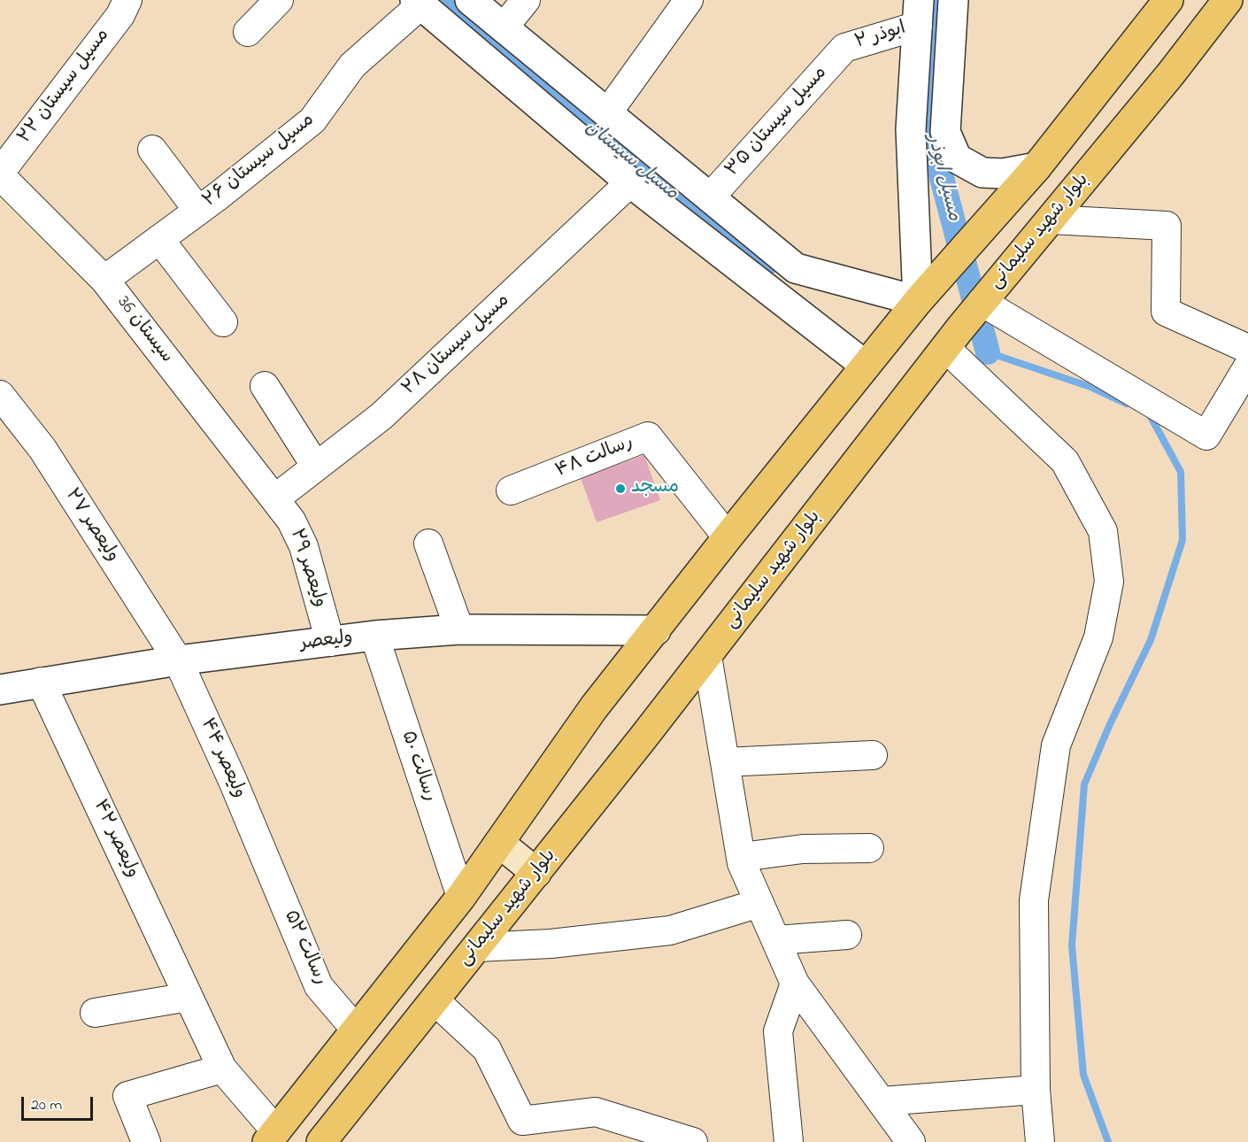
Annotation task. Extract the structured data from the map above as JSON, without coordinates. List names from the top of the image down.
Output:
{
  "streets": {
    "main road": ["بلوار شهید سلیمانی"],
    "street": [
      "ابوذر ۲",
      "مسیل سیستان ۲۲",
      "مسیل سیستان ۳۵",
      "مسیل سیستان ۲۶",
      "سیستان 36",
      "مسیل سیستان ۲۸",
      "رسالت ۴۸",
      "ولیعصر ۲۷",
      "ولیعصر ۲۹",
      "ولیعصر",
      "ولیعصر ۴۴",
      "رسالت ۵۰",
      "ولیعصر ۴۲",
      "رسالت ۵۲"
    ]
  },
  "crossings": [
    ["ابوذر ۲", "مسیل سیستان ۳۵"],
    ["مسیل سیستان ۲۲", "سیستان 36"],
    ["مسیل سیستان ۲۶", "سیستان 36"],
    ["سیستان 36", "مسیل سیستان ۲۸"],
    ["سیستان 36", "ولیعصر ۲۹"],
    ["مسیل سیستان ۲۸", "ولیعصر ۲۹"],
    ["ولیعصر ۲۷", "ولیعصر"],
    ["ولیعصر ۲۷", "ولیعصر ۴۴"],
    ["ولیعصر ۲۹", "ولیعصر"],
    ["ولیعصر", "ولیعصر ۴۴"],
    ["ولیعصر", "رسالت ۵۰"],
    ["ولیعصر", "ولیعصر ۴۲"],
    ["ولیعصر ۴۴", "رسالت ۵۲"]
  ],
  "water": ["مسیل سیستان", "مسیل ابوذر"],
  "places": ["مسجد"],
  "scale_bar": "20 m"
}
